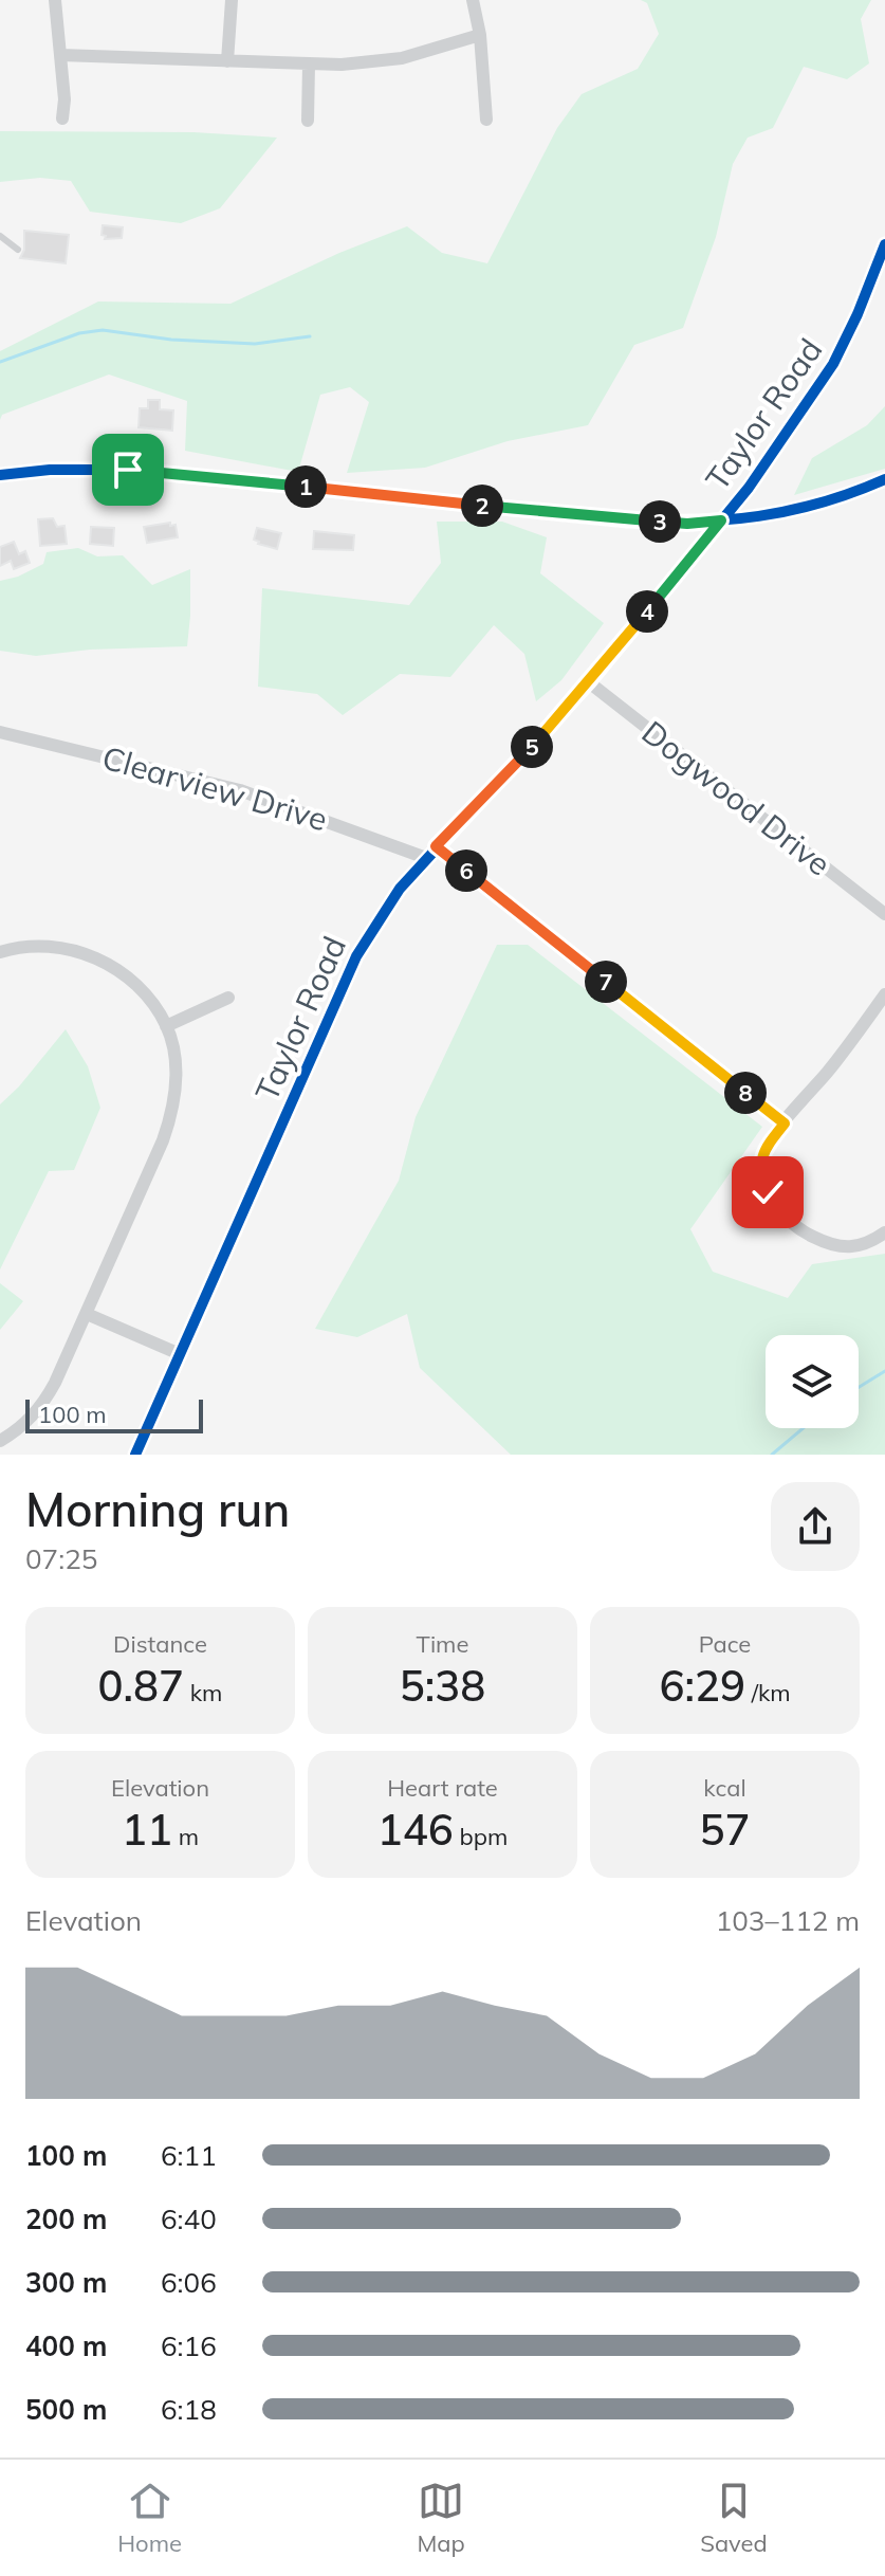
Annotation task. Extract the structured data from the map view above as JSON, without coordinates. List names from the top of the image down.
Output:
{
  "streets": {
    "street": ["Taylor Road", "Clearview Drive", "Dogwood Drive"]
  },
  "crossings": [
    ["Taylor Road", "Clearview Drive"],
    ["Taylor Road", "Dogwood Drive"]
  ],
  "scale_bar": "100 m",
  "page": {
    "pins": [
      "1",
      "2",
      "3",
      "4",
      "5",
      "6",
      "7",
      "8"
    ],
    "scale": "100 m",
    "heading": ["Morning run", "07:25"],
    "stats": [
      ["Distance", "0.87 km"],
      ["Time", "5:38"],
      ["Pace", "6:29 /km"],
      ["Elevation", "11 m"],
      ["Heart rate", "146 bpm"],
      ["kcal", "57"]
    ],
    "chart": ["Elevation", "103–112 m"],
    "list": [
      {
        "name": "100 m",
        "note": "6:11"
      },
      {
        "name": "200 m",
        "note": "6:40"
      },
      {
        "name": "300 m",
        "note": "6:06"
      },
      {
        "name": "400 m",
        "note": "6:16"
      },
      {
        "name": "500 m",
        "note": "6:18"
      }
    ],
    "tabs": ["Home", "Map", "Saved"]
  }
}
